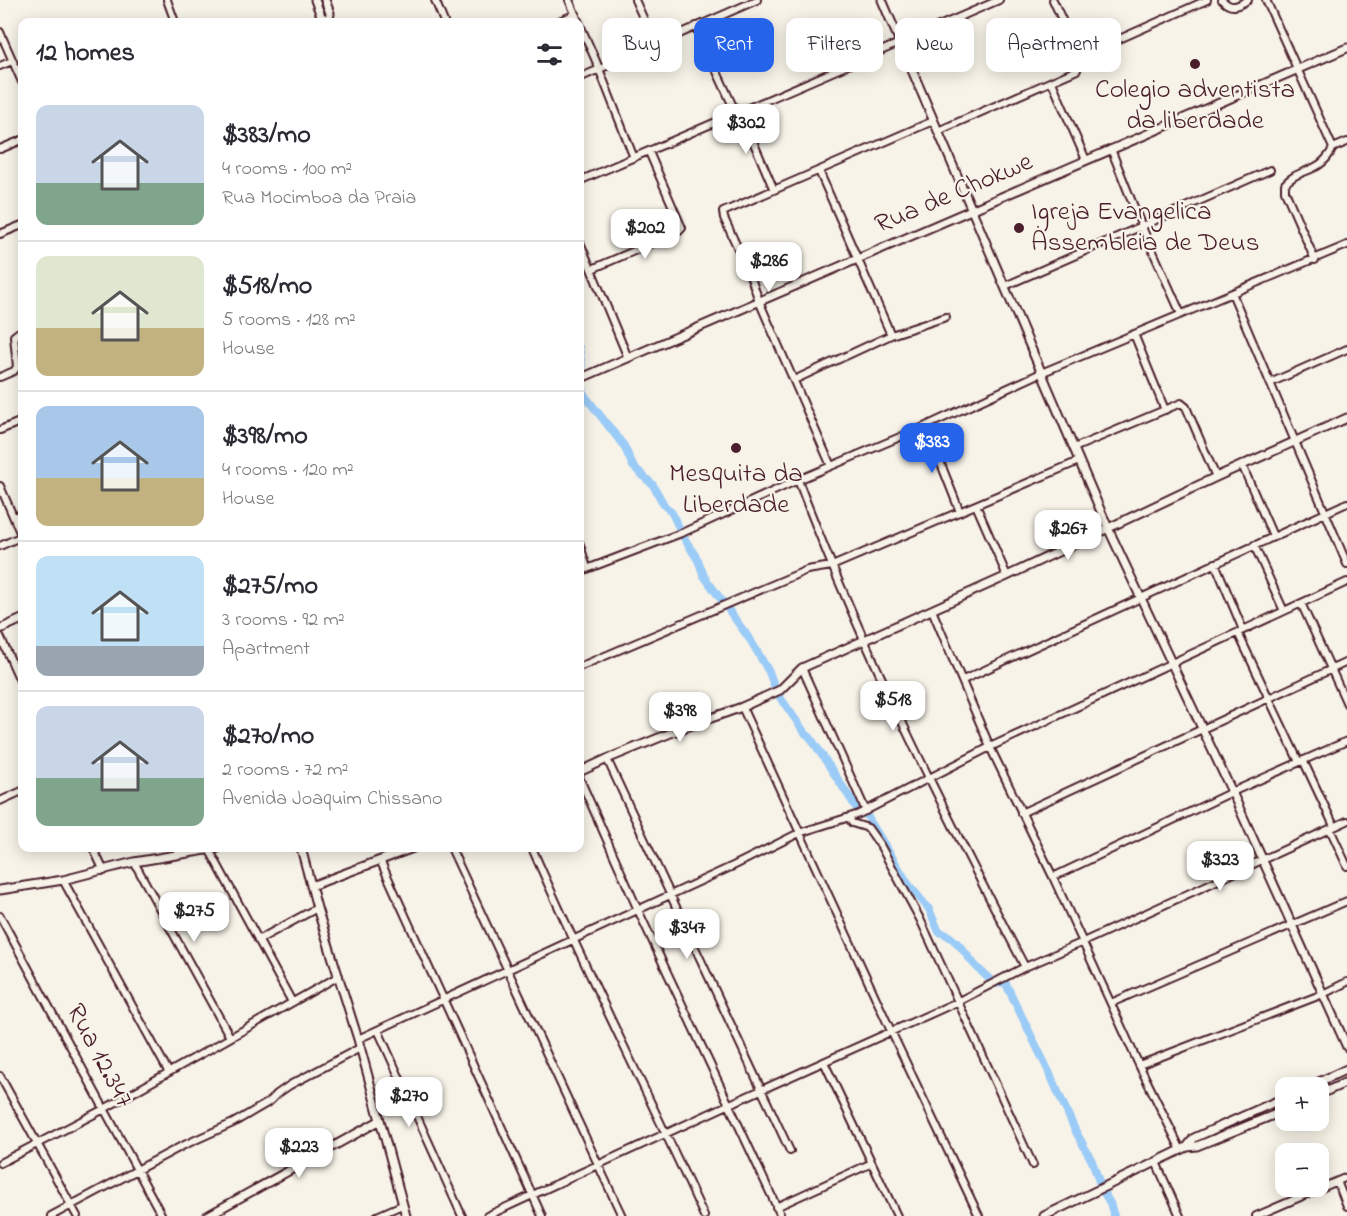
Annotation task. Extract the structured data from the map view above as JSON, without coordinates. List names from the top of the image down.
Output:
{
  "streets": {
    "street": ["Rua de Chokwe", "Rua 12.347"]
  },
  "places": ["Colegio adventista da liberdade", "Igreja Evangelica Assembleia de Deus", "Mesquita da Liberdade"],
  "page": {
    "chip": [
      "Buy",
      "Rent",
      "Filters",
      "New",
      "Apartment"
    ],
    "heading": "12 homes",
    "list": [
      {
        "name": "$383/mo",
        "note": "4 rooms · 100 m² · Rua Mocimboa da Praia"
      },
      {
        "name": "$518/mo",
        "note": "5 rooms · 128 m² · House"
      },
      {
        "name": "$398/mo",
        "note": "4 rooms · 120 m² · House"
      },
      {
        "name": "$275/mo",
        "note": "3 rooms · 92 m² · Apartment"
      },
      {
        "name": "$270/mo",
        "note": "2 rooms · 72 m² · Avenida Joaquim Chissano"
      }
    ],
    "price": [
      "$302",
      "$202",
      "$286",
      "$383",
      "$267",
      "$518",
      "$398",
      "$323",
      "$275",
      "$347",
      "$270",
      "$223"
    ],
    "map_buttons": ["+", "−"]
  }
}
